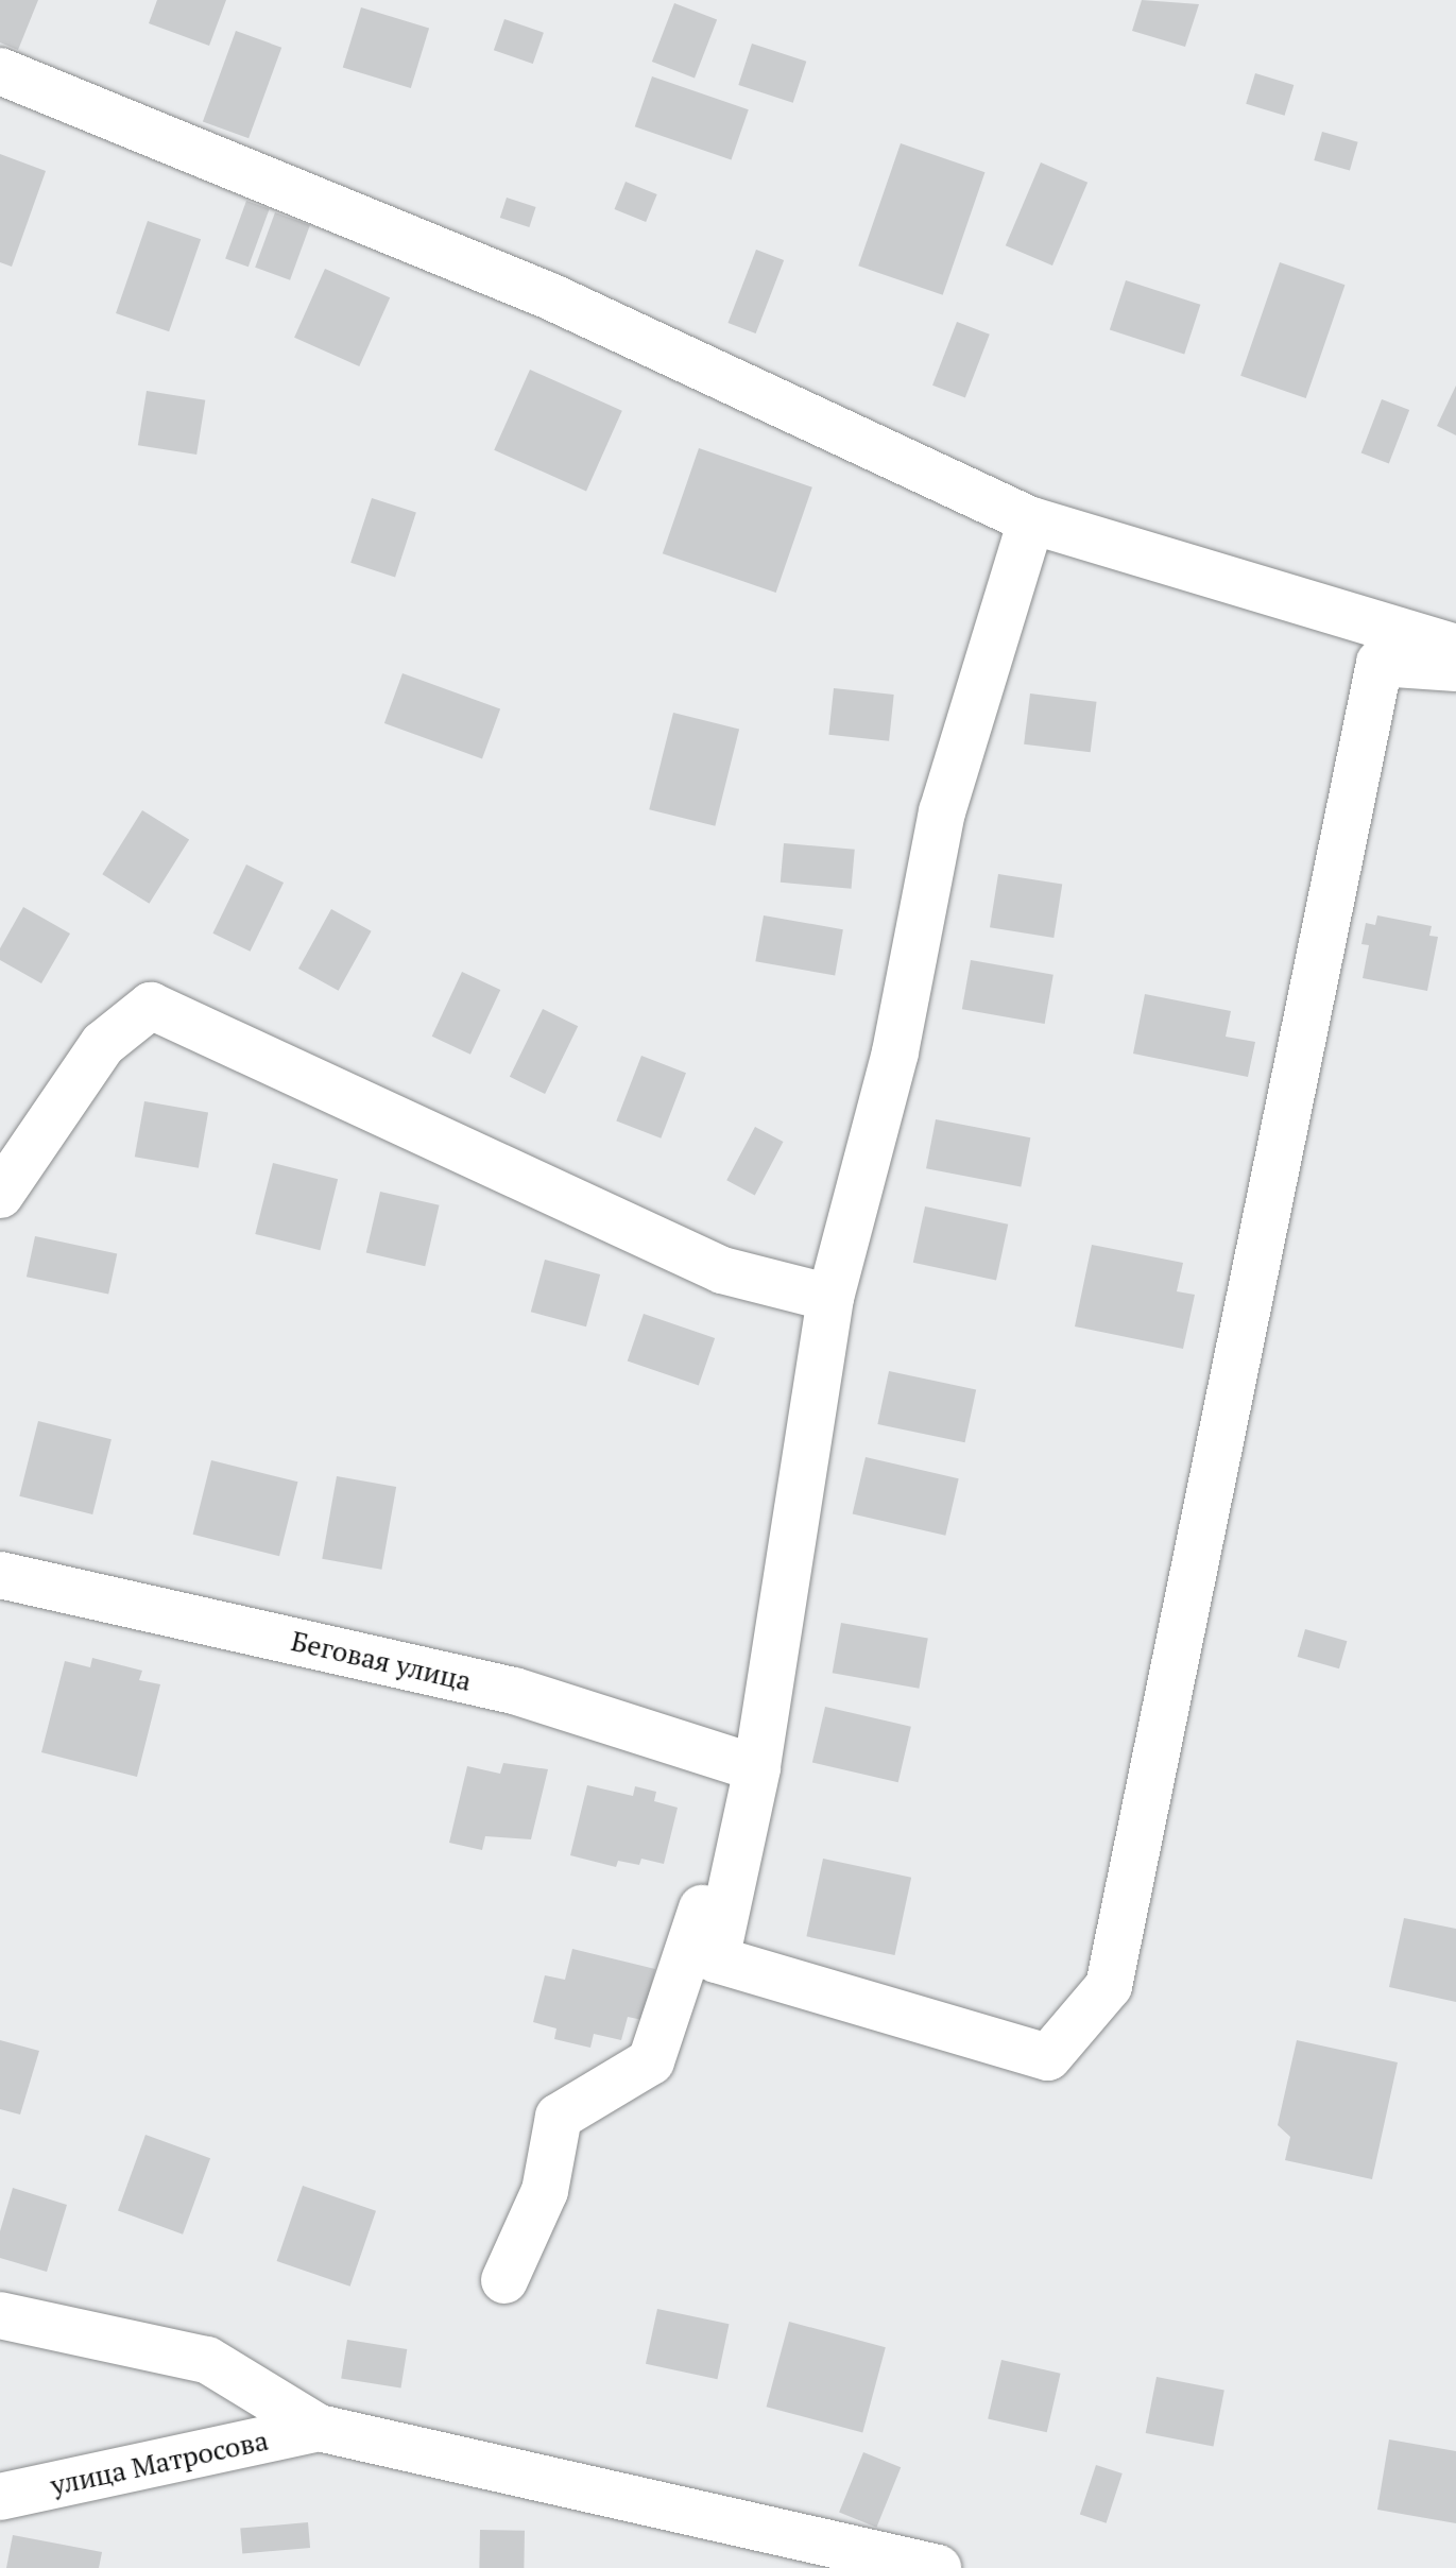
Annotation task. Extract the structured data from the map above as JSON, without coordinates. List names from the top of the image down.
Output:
{
  "streets": {
    "street": ["Беговая улица", "улица Матросова"]
  }
}
